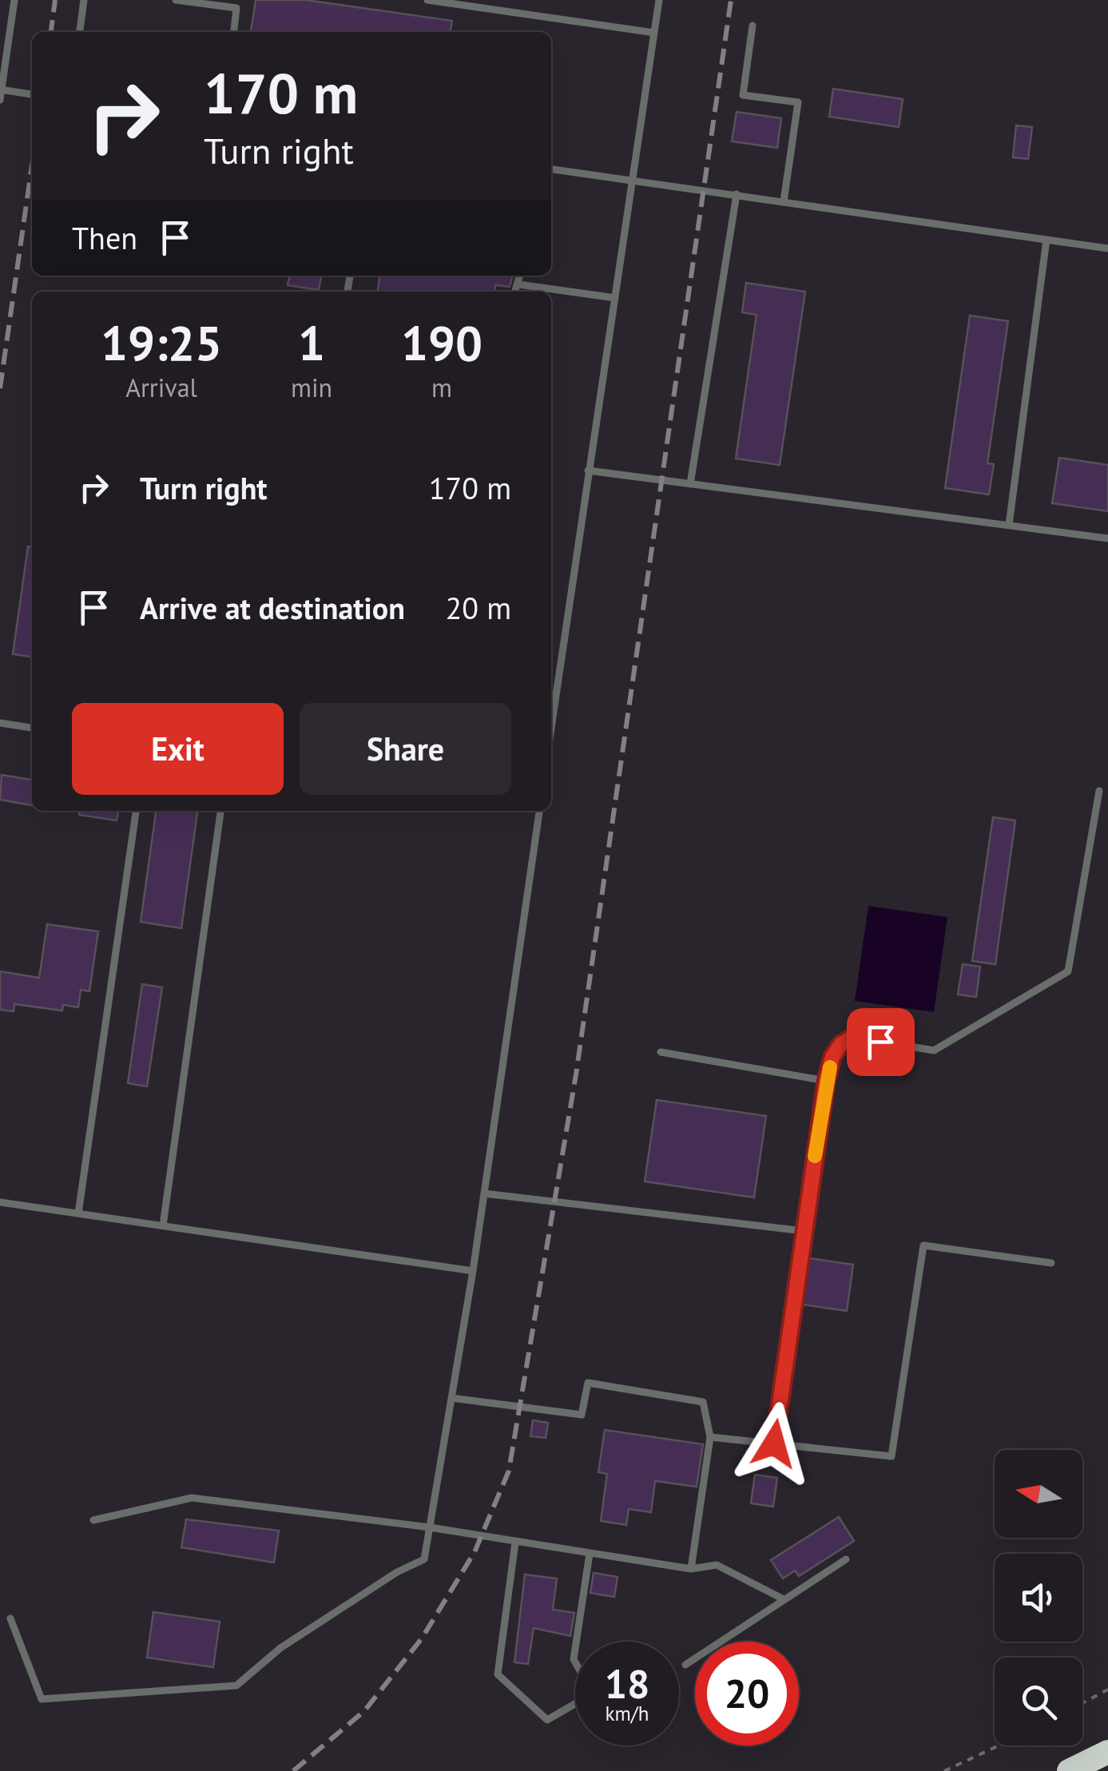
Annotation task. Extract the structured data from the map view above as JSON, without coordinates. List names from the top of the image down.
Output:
{
  "north": "left",
  "page": {
    "turn": ["170 m", "Turn right"],
    "then": "Then",
    "eta": [
      "19:25",
      "Arrival",
      "1",
      "min",
      "190",
      "m"
    ],
    "list": [
      {
        "name": "Turn right",
        "value": "170 m"
      },
      {
        "name": "Arrive at destination",
        "value": "20 m"
      }
    ],
    "buttons": ["Exit", "Share"],
    "speed": "18 km/h",
    "limit": "20"
  }
}
